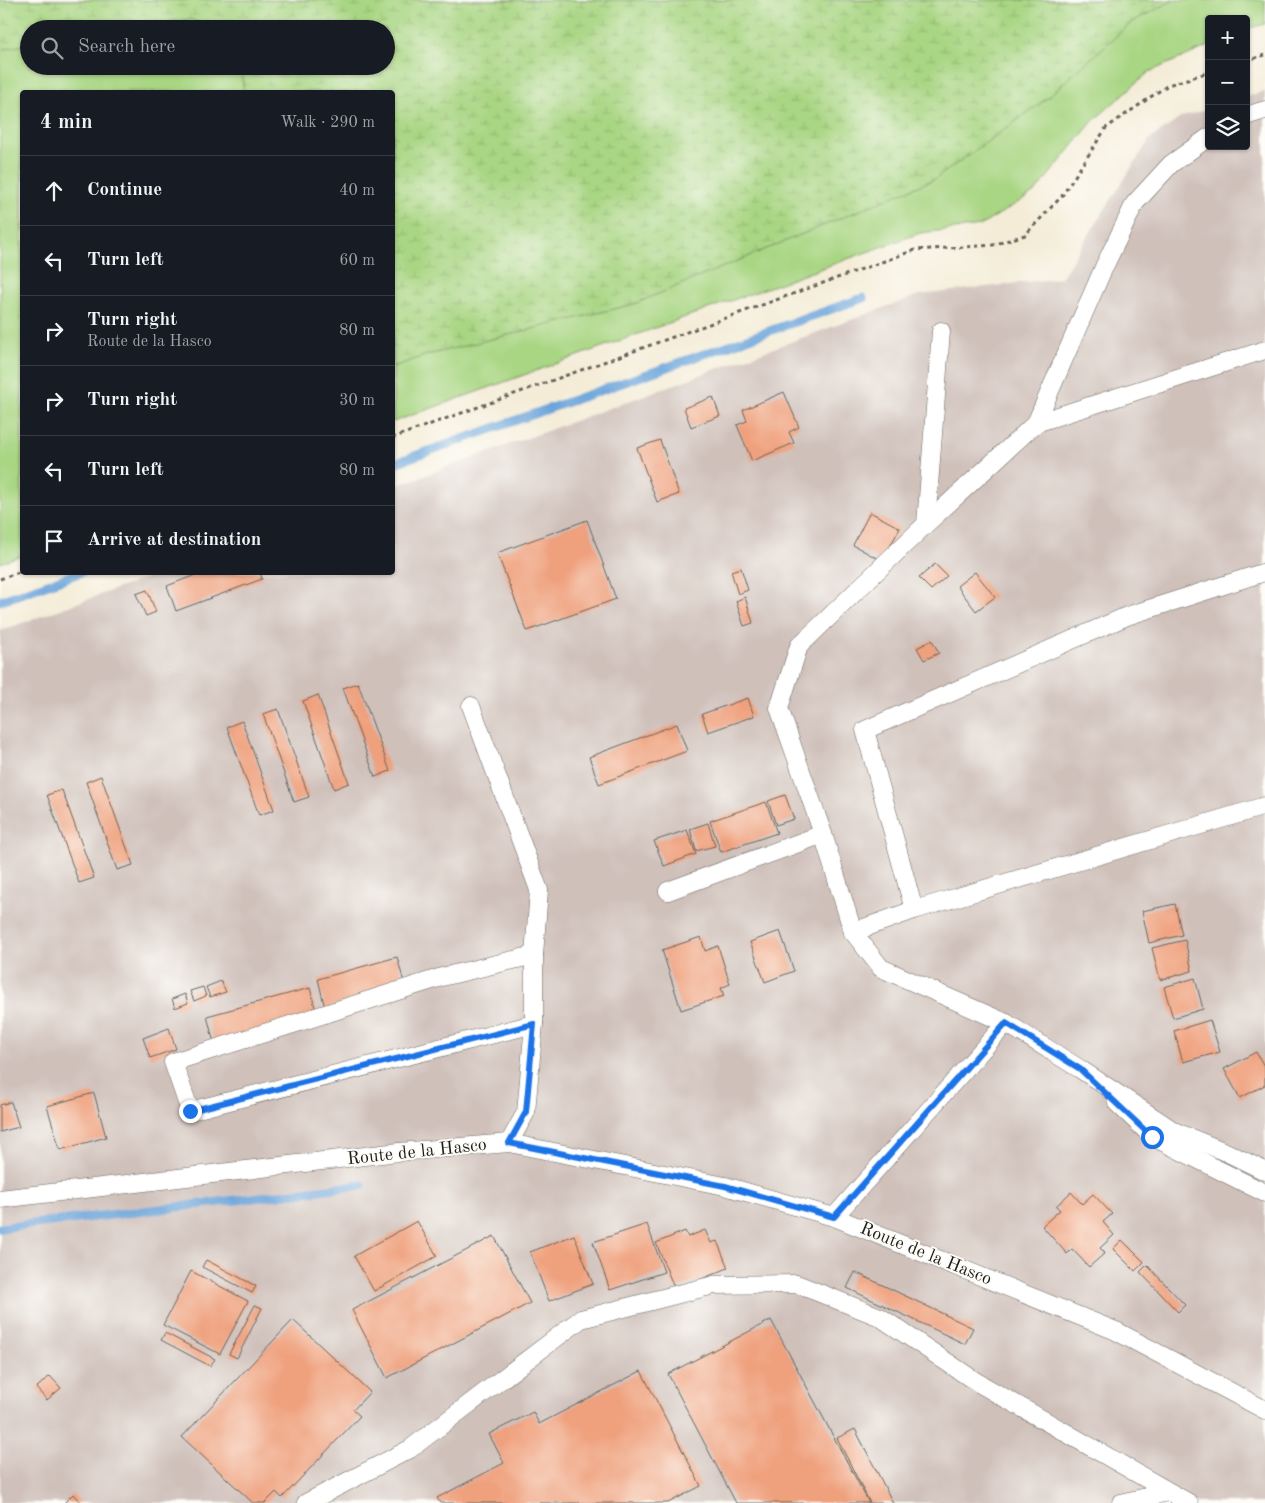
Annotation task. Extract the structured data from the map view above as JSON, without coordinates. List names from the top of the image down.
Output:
{
  "streets": {
    "lane": ["Route de la Hasco"]
  },
  "page": {
    "map_buttons": ["+", "−"],
    "search": "Search here",
    "heading": ["4 min", "Walk · 290 m"],
    "list": [
      ["Continue", "40 m"],
      ["Turn left", "60 m"],
      ["Turn right", "Route de la Hasco", "80 m"],
      ["Turn right", "30 m"],
      ["Turn left", "80 m"],
      "Arrive at destination"
    ]
  }
}
